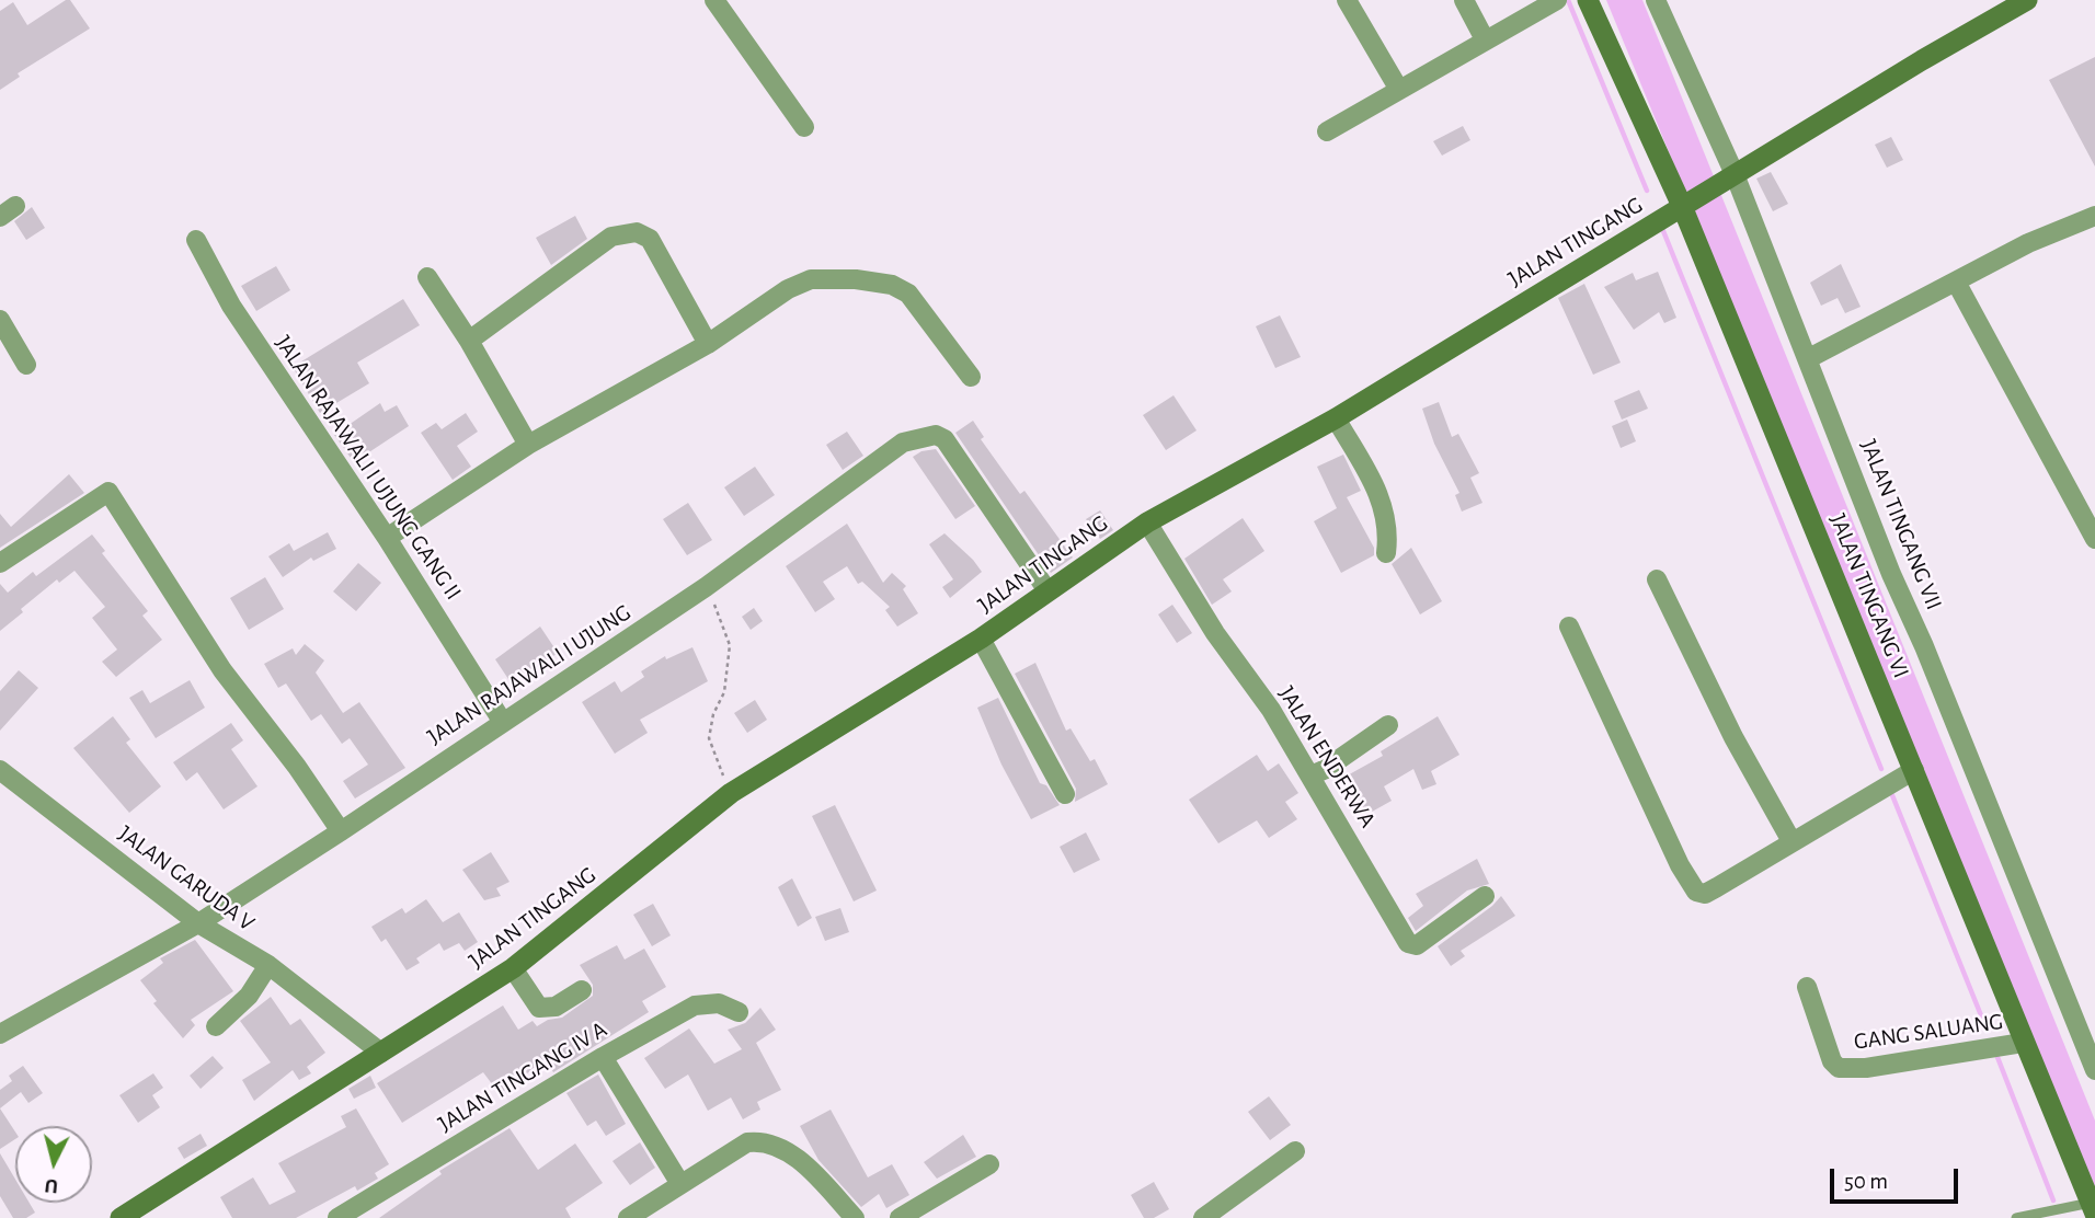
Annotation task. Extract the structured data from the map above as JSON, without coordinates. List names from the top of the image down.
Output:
{
  "streets": {
    "main road": ["JALAN TINGANG", "JALAN TINGANG VI"],
    "street": [
      "JALAN RAJAWALI I UJUNG GANG II",
      "JALAN TINGANG VII",
      "JALAN RAJAWALI I UJUNG",
      "JALAN ENDERWA",
      "JALAN GARUDA V",
      "GANG SALUANG",
      "JALAN TINGANG IV A"
    ]
  },
  "crossings": [
    ["JALAN TINGANG", "JALAN TINGANG VII"],
    ["JALAN TINGANG", "JALAN TINGANG VI"],
    ["JALAN TINGANG", "JALAN RAJAWALI I UJUNG"],
    ["JALAN TINGANG", "JALAN ENDERWA"],
    ["JALAN TINGANG", "JALAN GARUDA V"],
    ["JALAN RAJAWALI I UJUNG GANG II", "JALAN RAJAWALI I UJUNG"],
    ["JALAN TINGANG VI", "GANG SALUANG"],
    ["JALAN RAJAWALI I UJUNG", "JALAN GARUDA V"]
  ],
  "scale_bar": "50 m",
  "north": "bottom"
}
